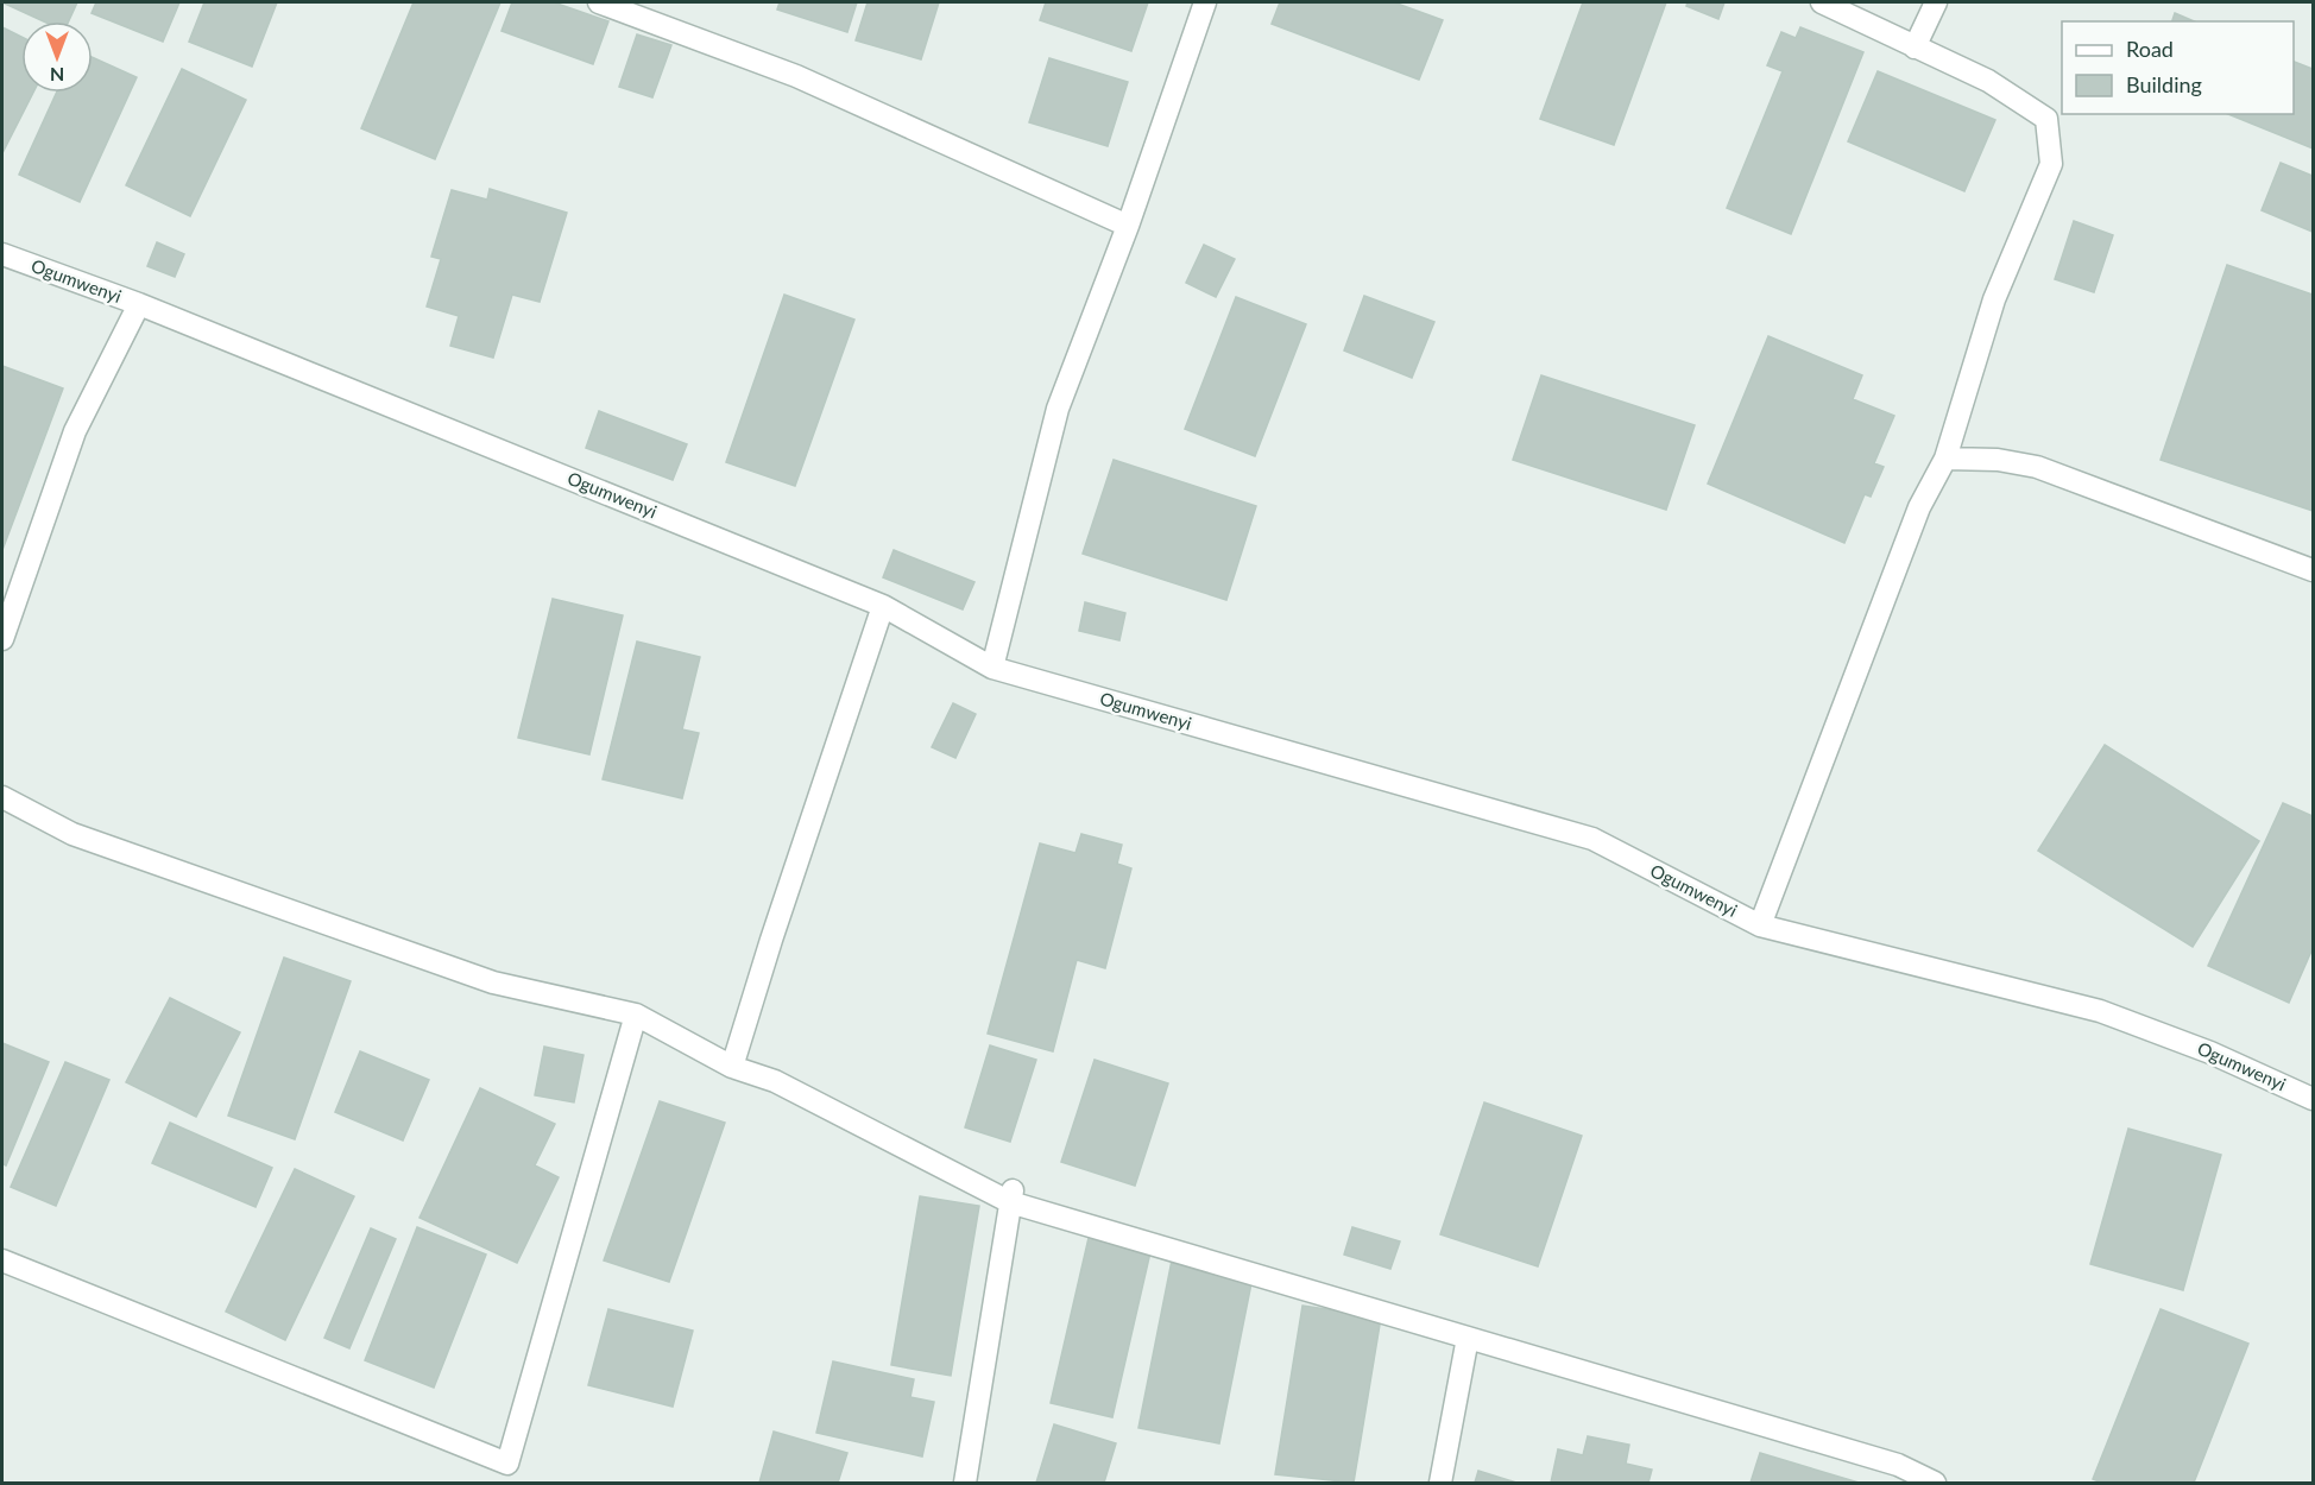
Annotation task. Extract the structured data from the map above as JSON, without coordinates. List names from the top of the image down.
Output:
{
  "streets": {
    "street": ["Ogumwenyi"]
  },
  "legend": ["Road", "Building"],
  "north": "bottom"
}
